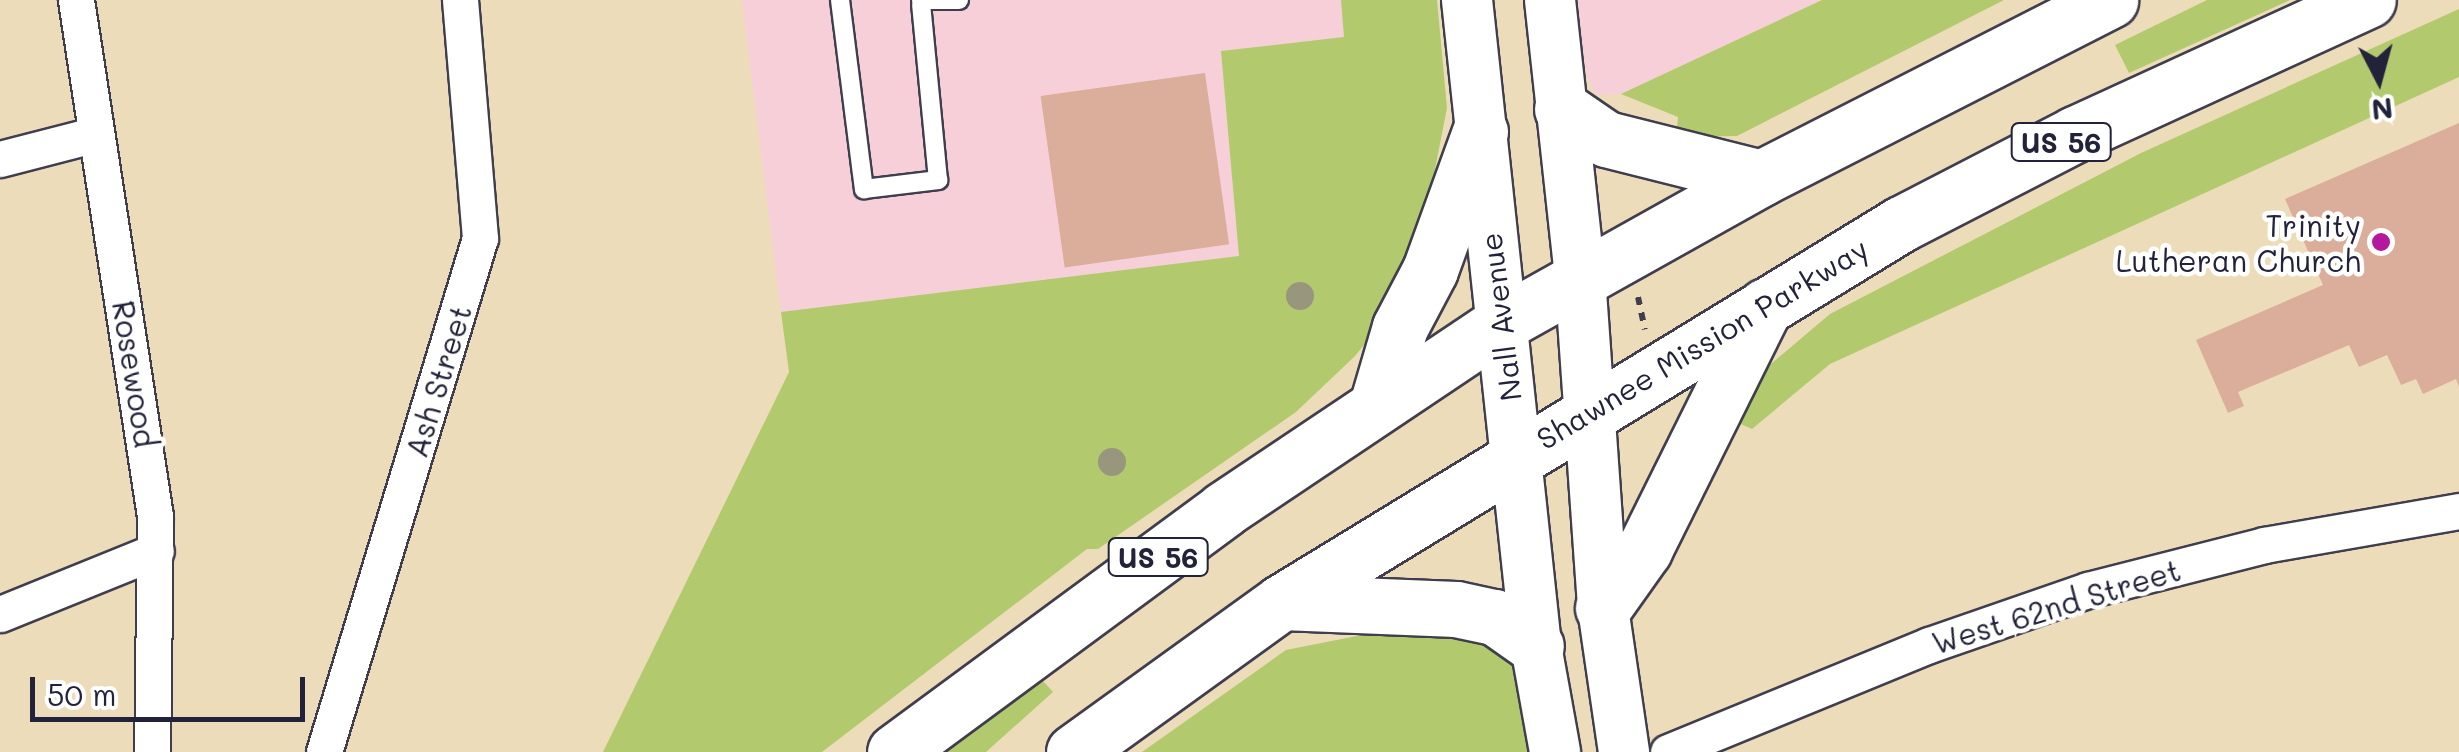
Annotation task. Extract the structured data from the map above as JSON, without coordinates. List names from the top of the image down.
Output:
{
  "streets": {
    "highway": ["US 56", "Shawnee Mission Parkway"],
    "main road": ["Nall Avenue"],
    "street": ["Rosewood", "Ash Street", "West 62nd Street"]
  },
  "crossings": [
    ["US 56", "Nall Avenue"],
    ["Nall Avenue", "Shawnee Mission Parkway"]
  ],
  "places": ["Trinity Lutheran Church"],
  "scale_bar": "50 m",
  "north": "bottom"
}
